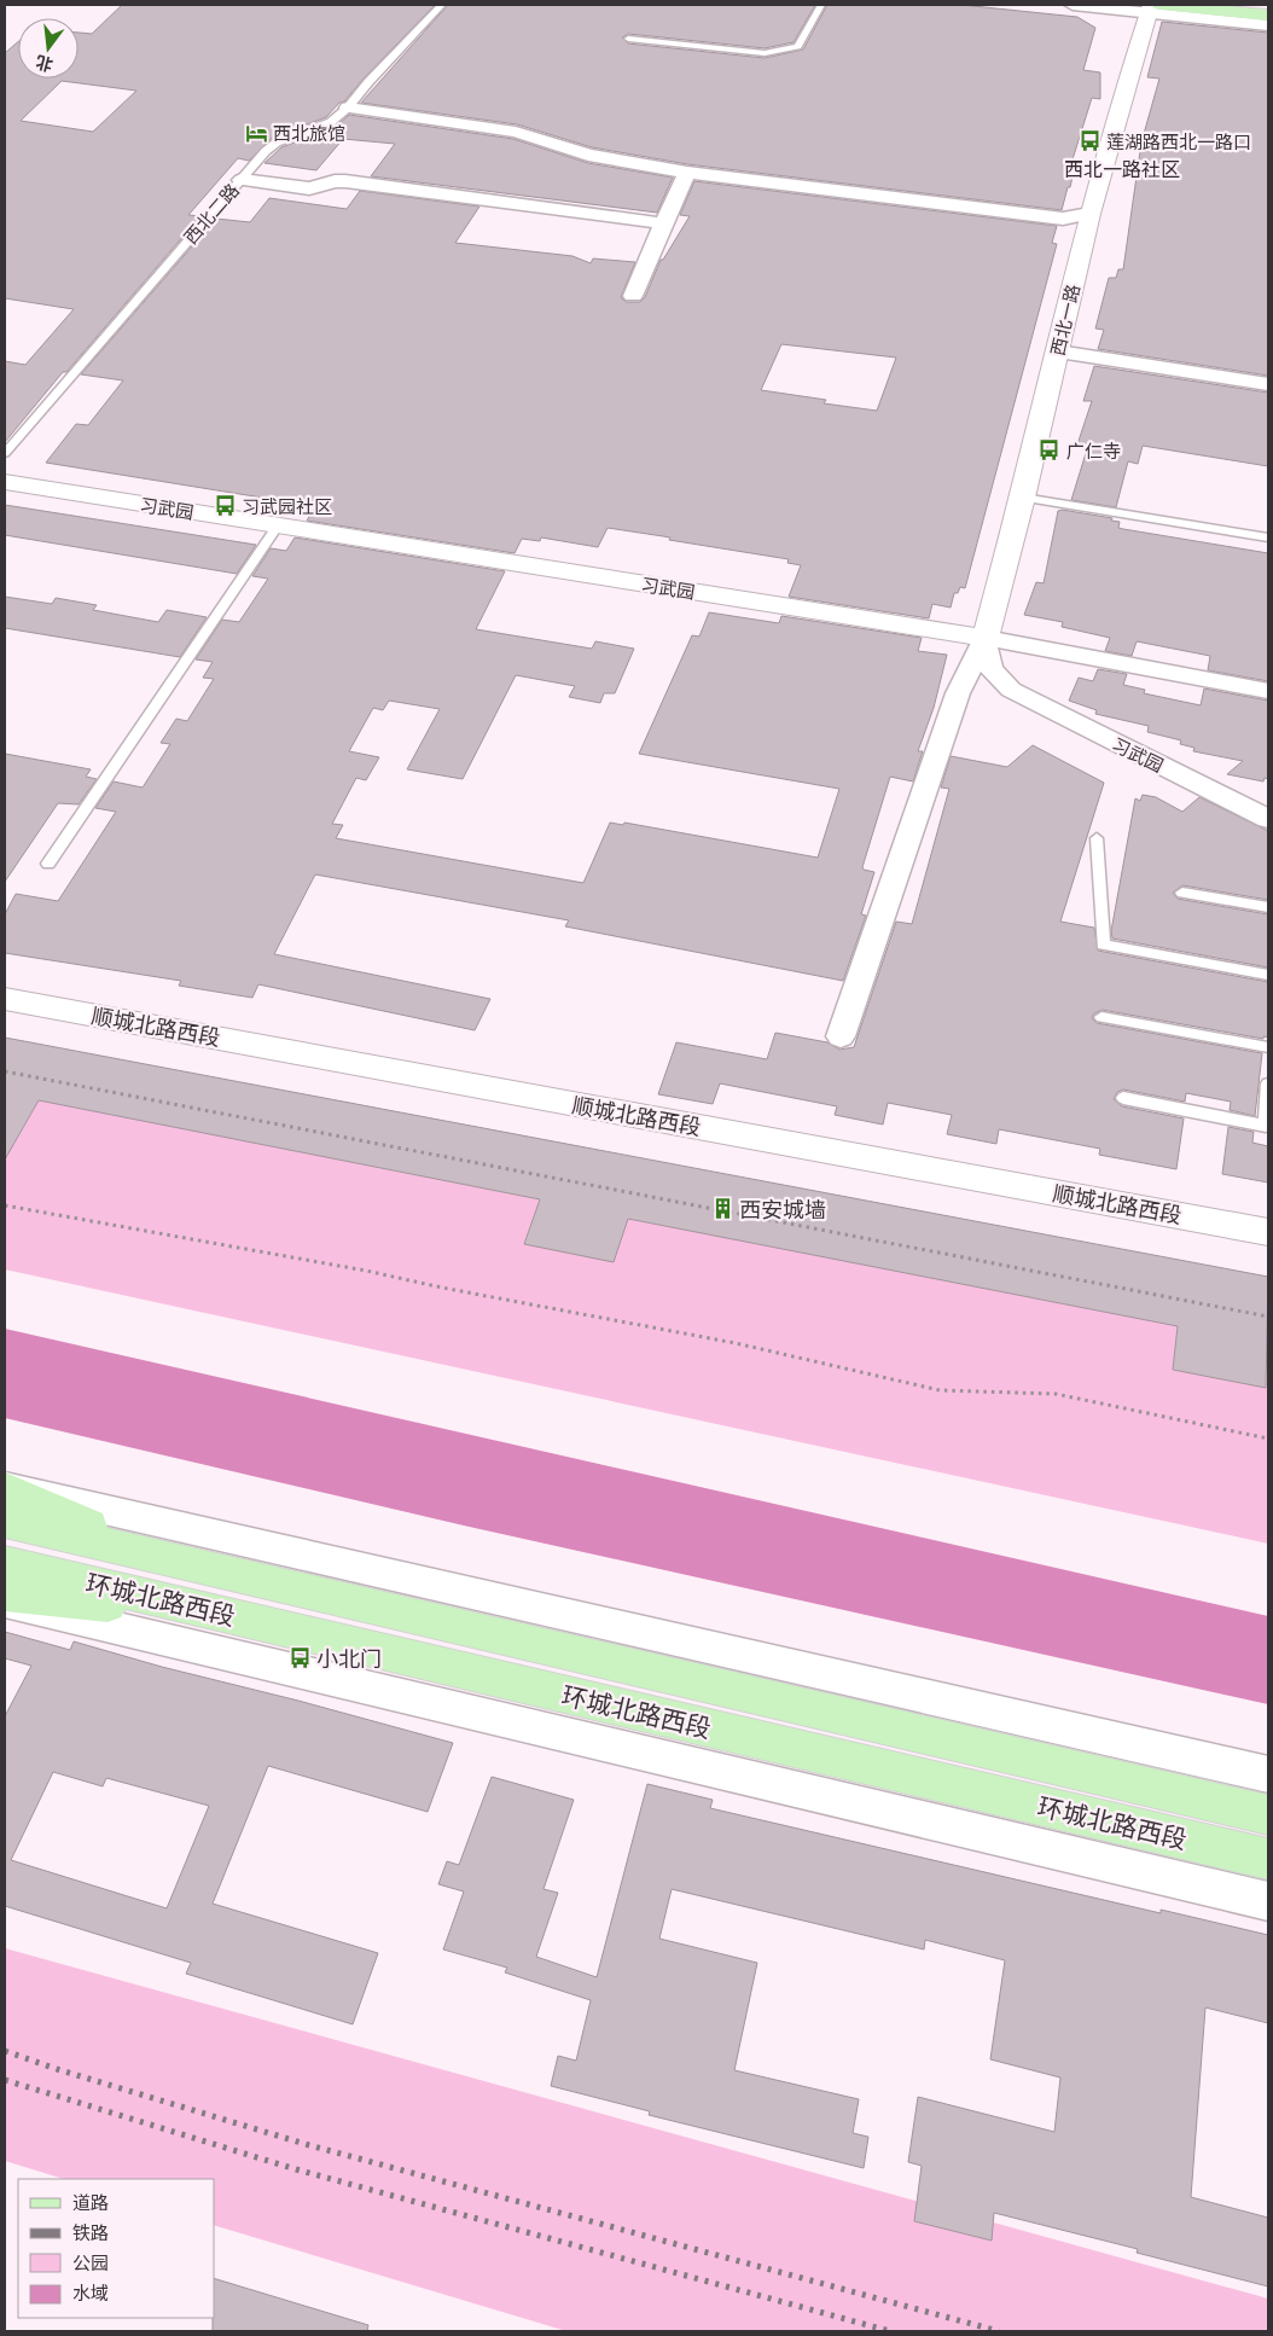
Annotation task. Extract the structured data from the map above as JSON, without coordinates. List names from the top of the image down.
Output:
{
  "streets": {
    "main road": ["环城北路西段"],
    "street": ["西北一路", "习武园", "顺城北路西段"],
    "lane": ["西北二路"]
  },
  "crossings": [
    ["西北一路", "习武园"]
  ],
  "districts": ["西北一路社区"],
  "places": {
    "hotel": ["西北旅馆"],
    "bus stop": [
      "莲湖路西北一路口",
      "广仁寺",
      "习武园社区",
      "小北门"
    ],
    "building": ["西安城墙"]
  },
  "legend": [
    "道路",
    "铁路",
    "公园",
    "水域"
  ],
  "north": "bottom"
}
